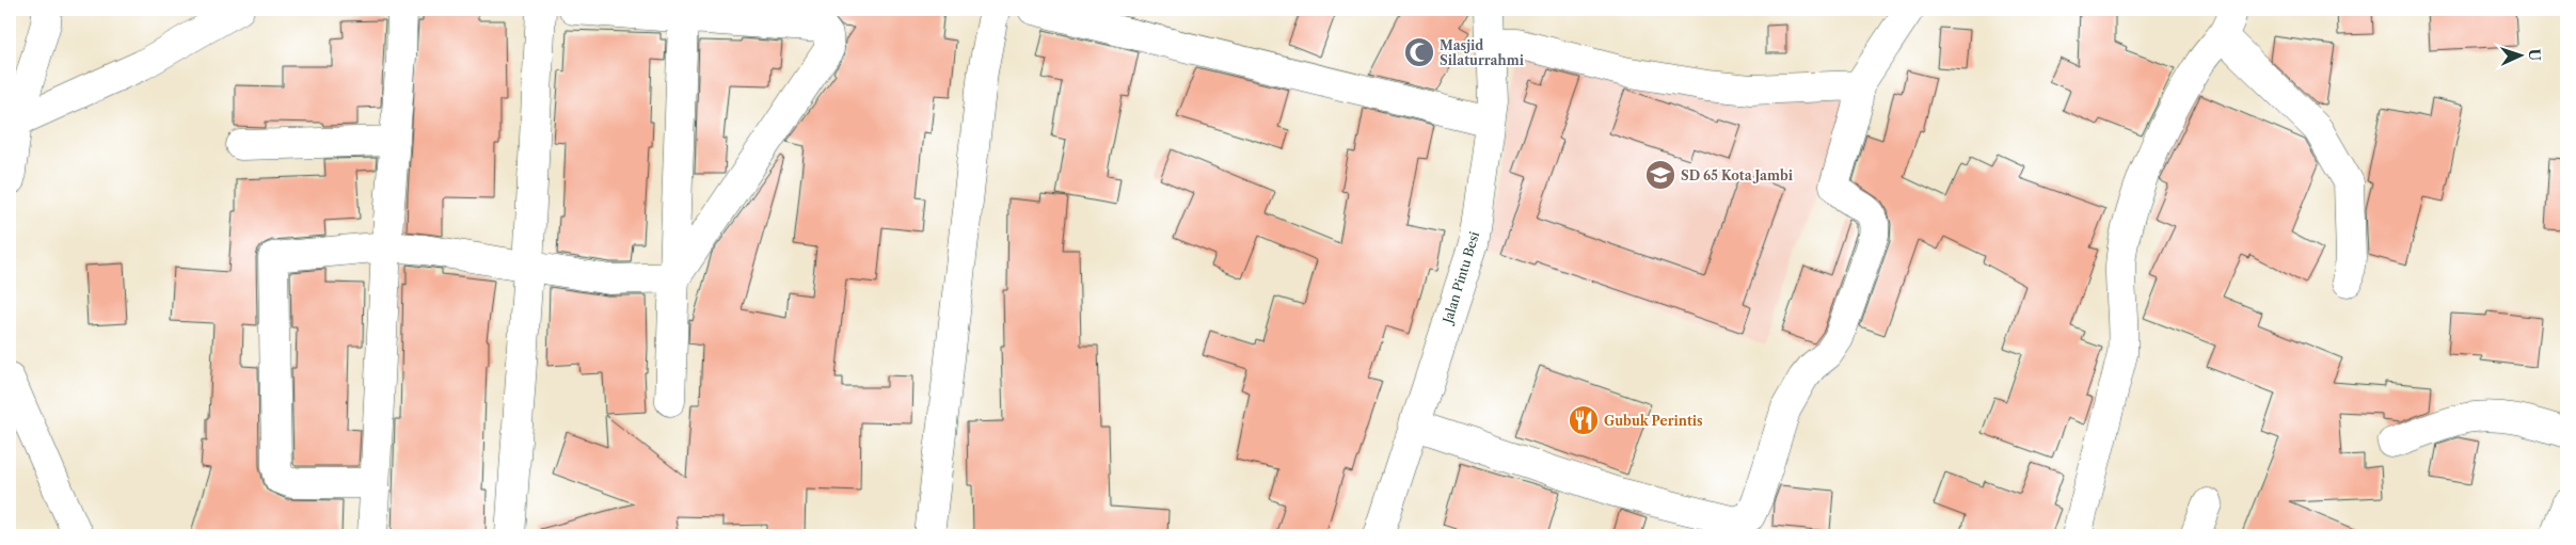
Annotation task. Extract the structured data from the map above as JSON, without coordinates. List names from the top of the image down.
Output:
{
  "streets": {
    "street": ["Jalan Pintu Besi"]
  },
  "places": {
    "mosque": ["Masjid Silaturrahmi"],
    "school or university": ["SD 65 Kota Jambi"],
    "restaurant": ["Gubuk Perintis"]
  },
  "north": "right"
}
